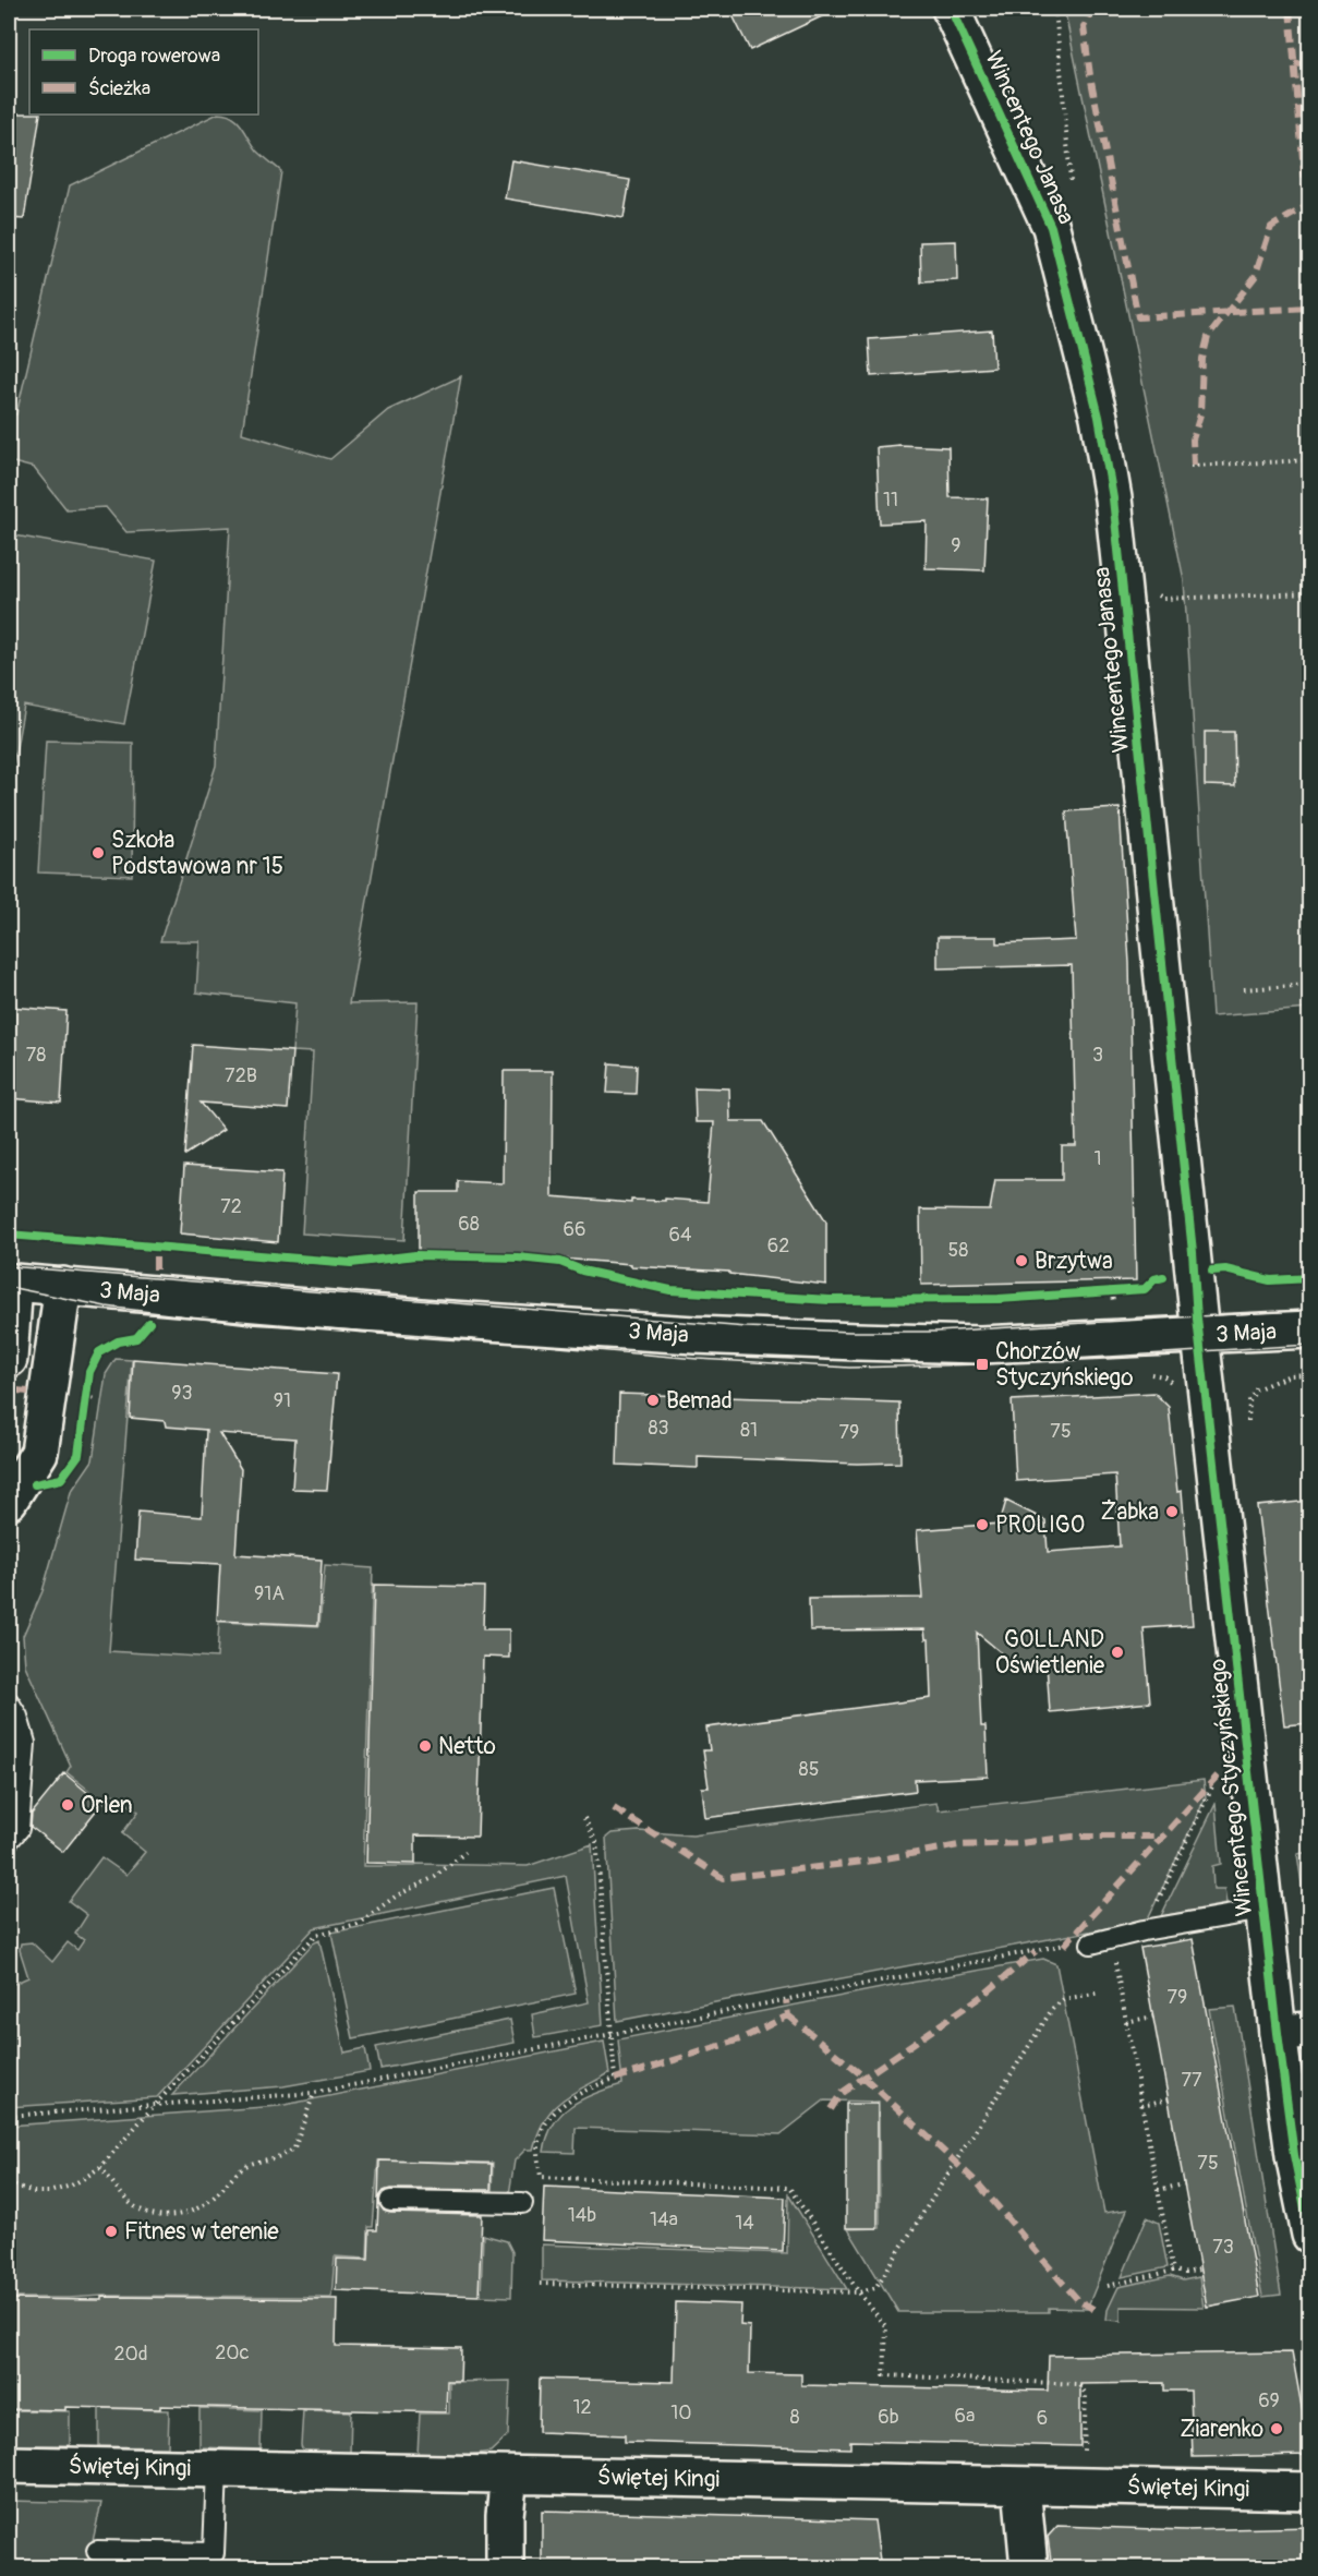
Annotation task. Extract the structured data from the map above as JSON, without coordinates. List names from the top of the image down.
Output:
{
  "streets": {
    "street": [
      "Wincentego Janasa",
      "3 Maja",
      "Wincentego Styczyńskiego",
      "Świętej Kingi"
    ]
  },
  "crossings": [
    ["Wincentego Janasa", "3 Maja"],
    ["Wincentego Janasa", "Wincentego Styczyńskiego"],
    ["3 Maja", "Wincentego Styczyńskiego"]
  ],
  "places": {
    "other": [
      "Szkoła Podstawowa nr 15",
      "Brzytwa",
      "Bemad",
      "Żabka",
      "PROLIGO",
      "GOLLAND Oświetlenie",
      "Netto",
      "Orlen",
      "Fitnes w terenie",
      "Ziarenko"
    ],
    "transit": ["Chorzów Styczyńskiego"]
  },
  "house_numbers": [
    "11",
    "9",
    "78",
    "3",
    "72B",
    "1",
    "72",
    "68",
    "66",
    "64",
    "62",
    "58",
    "93",
    "91",
    "83",
    "81",
    "75",
    "79",
    "91A",
    "85",
    "79",
    "77",
    "75",
    "14b",
    "14a",
    "14",
    "73",
    "20c",
    "20d",
    "69",
    "12",
    "10",
    "6a",
    "8",
    "6b",
    "6"
  ],
  "legend": ["Droga rowerowa", "Ścieżka"]
}
